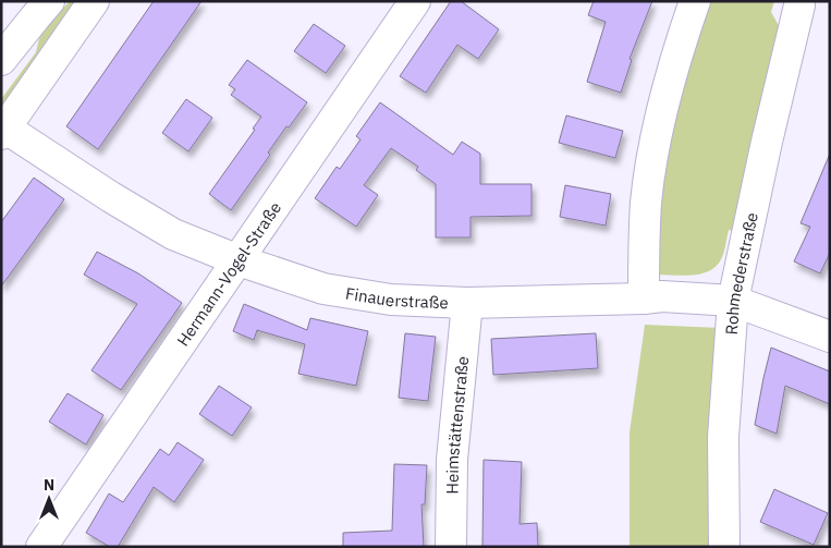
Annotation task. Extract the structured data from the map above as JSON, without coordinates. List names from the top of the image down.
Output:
{
  "streets": {
    "street": [
      "Rohmederstraße",
      "Hermann-Vogel-Straße",
      "Finauerstraße",
      "Heimstättenstraße"
    ]
  },
  "crossings": [
    ["Rohmederstraße", "Finauerstraße"],
    ["Hermann-Vogel-Straße", "Finauerstraße"],
    ["Finauerstraße", "Heimstättenstraße"]
  ],
  "north": "top"
}
